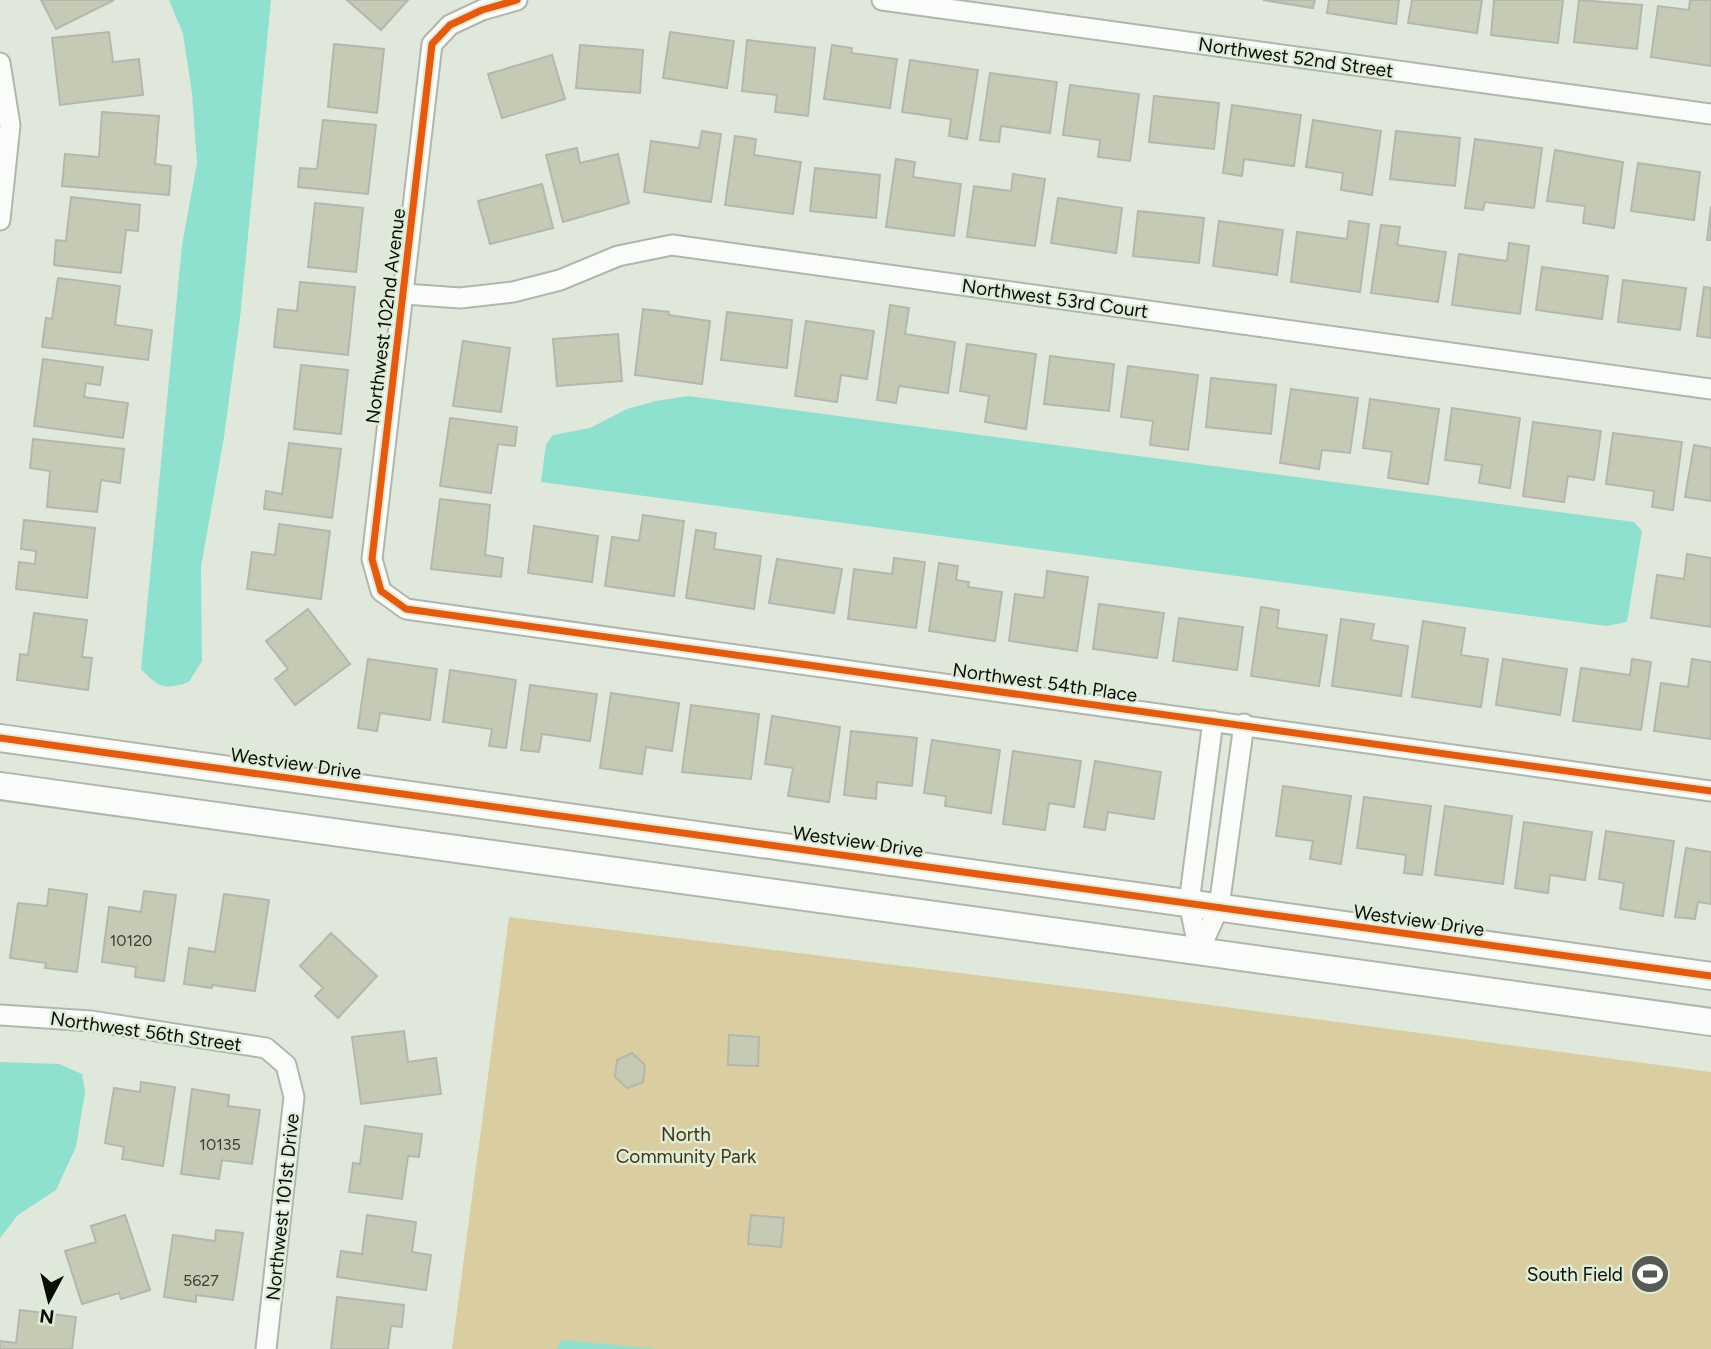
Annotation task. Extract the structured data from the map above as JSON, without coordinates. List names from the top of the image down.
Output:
{
  "streets": {
    "street": [
      "Northwest 52nd Street",
      "Northwest 53rd Court",
      "Northwest 102nd Avenue",
      "Northwest 54th Place",
      "Westview Drive",
      "Northwest 56th Street",
      "Northwest 101st Drive"
    ]
  },
  "crossings": [
    ["Northwest 53rd Court", "Northwest 102nd Avenue"],
    ["Northwest 102nd Avenue", "Northwest 54th Place"],
    ["Northwest 56th Street", "Northwest 101st Drive"]
  ],
  "parks": ["North Community Park"],
  "places": {
    "sports": ["South Field"]
  },
  "house_numbers": ["10120", "10135", "5627"],
  "north": "bottom"
}
